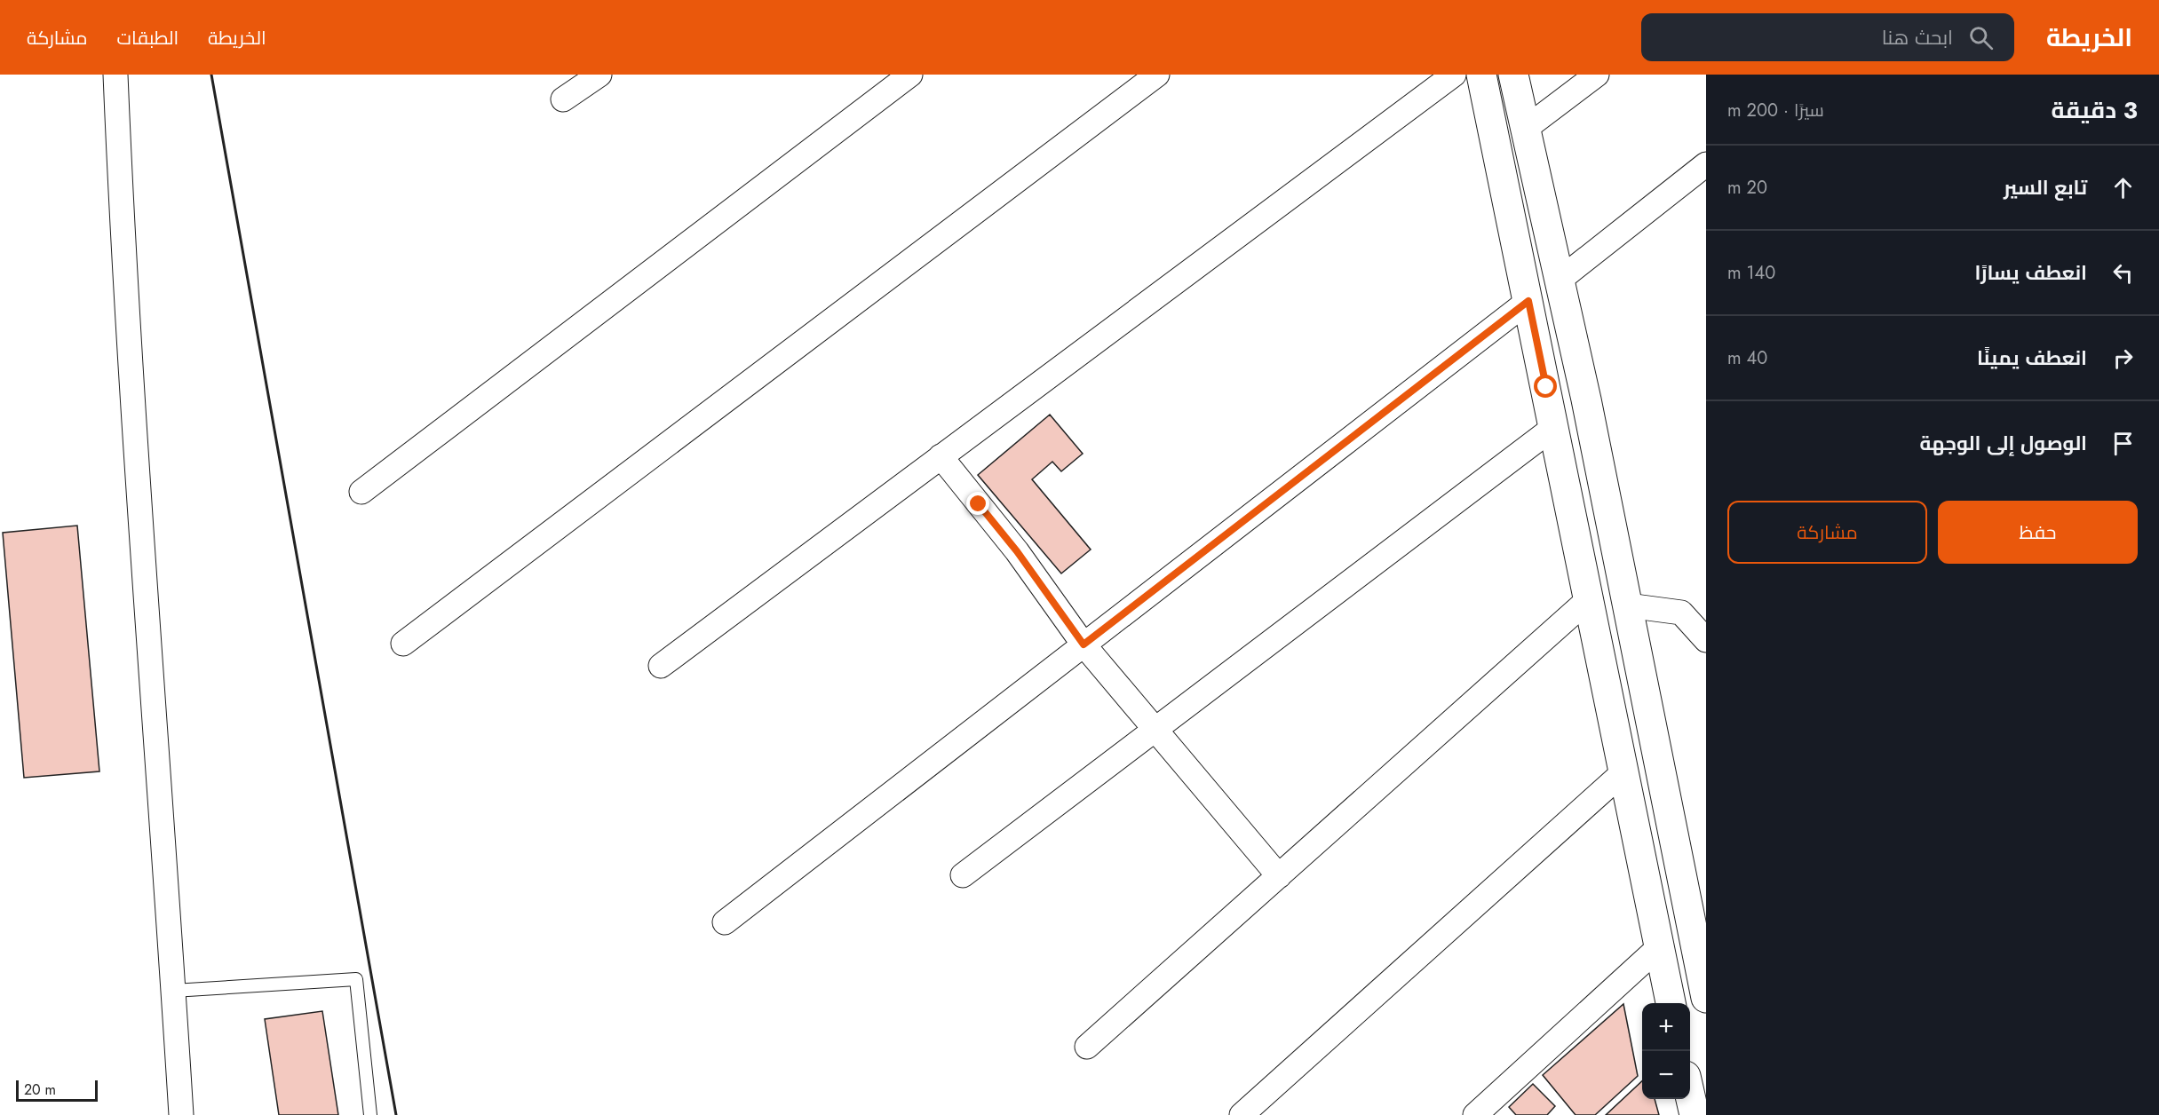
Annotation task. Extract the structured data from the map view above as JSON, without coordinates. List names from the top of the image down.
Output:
{
  "scale_bar": "20 m",
  "page": {
    "header": "الخريطة",
    "search": "ابحث هنا",
    "nav": ["الخريطة", "الطبقات", "مشاركة"],
    "heading": ["3 دقيقة", "سيرًا · 200 m"],
    "list": [
      ["تابع السير", "20 m"],
      ["انعطف يسارًا", "140 m"],
      ["انعطف يمينًا", "40 m"],
      "الوصول إلى الوجهة"
    ],
    "buttons": ["حفظ", "مشاركة"],
    "map_buttons": ["+", "−"],
    "scale": "20 m"
  }
}
